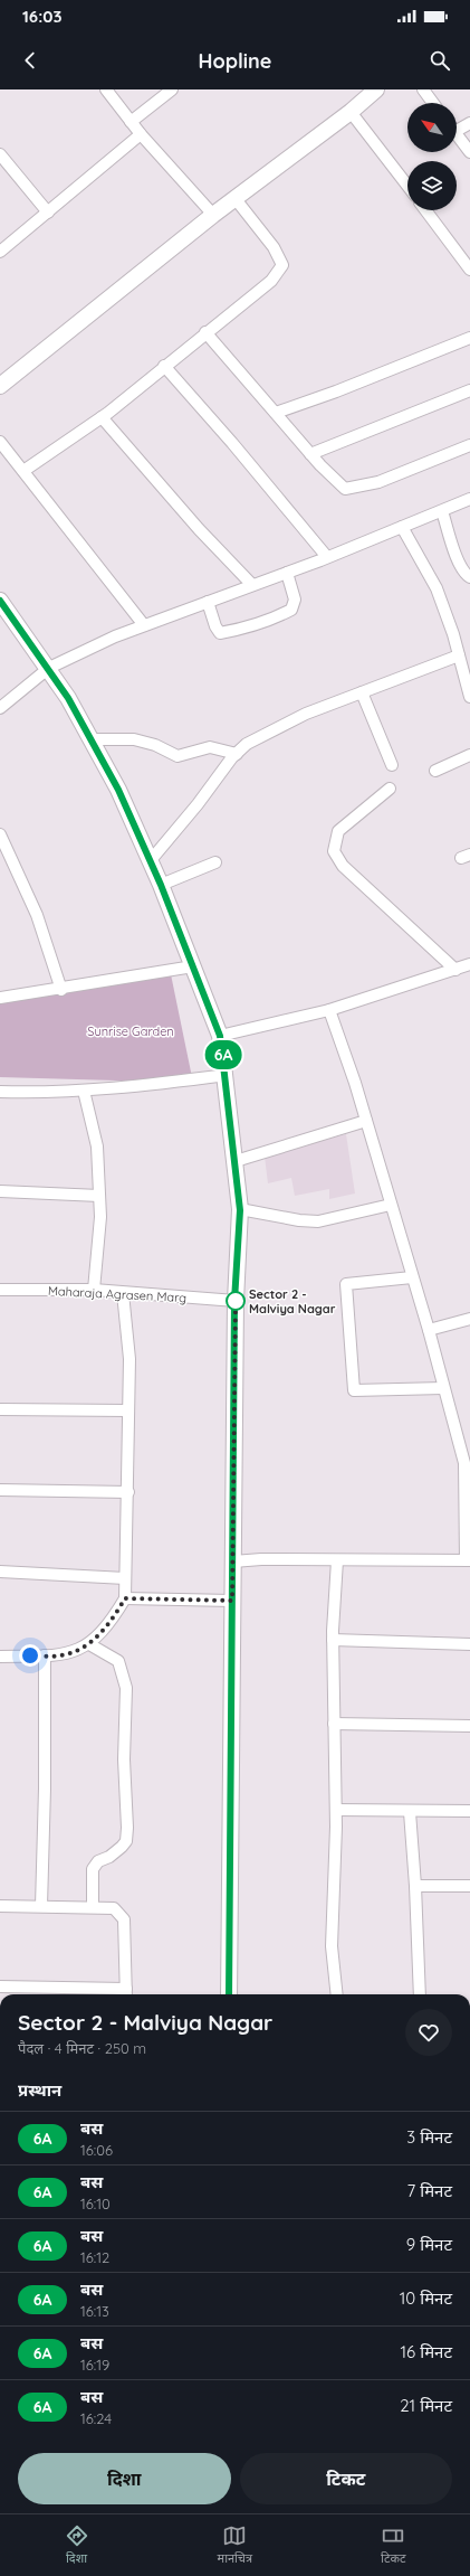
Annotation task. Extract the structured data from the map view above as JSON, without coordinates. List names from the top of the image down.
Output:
{
  "streets": {
    "street": ["Maharaja Agrasen Marg"]
  },
  "parks": ["Sunrise Garden"],
  "places": ["Sector 2 - Malviya Nagar"],
  "lines": ["bus line 6A"],
  "north": "top left",
  "page": {
    "status": "16:03",
    "header": "Hopline",
    "on_map": "6A",
    "heading": [
      ["Sector 2 - Malviya Nagar", "पैदल · 4 मिनट · 250 m"],
      "प्रस्थान"
    ],
    "list": [
      {
        "mark": "6A",
        "name": "बस",
        "note": "16:06",
        "value": "3 मिनट"
      },
      {
        "mark": "6A",
        "name": "बस",
        "note": "16:10",
        "value": "7 मिनट"
      },
      {
        "mark": "6A",
        "name": "बस",
        "note": "16:12",
        "value": "9 मिनट"
      },
      {
        "mark": "6A",
        "name": "बस",
        "note": "16:13",
        "value": "10 मिनट"
      },
      {
        "mark": "6A",
        "name": "बस",
        "note": "16:19",
        "value": "16 मिनट"
      },
      {
        "mark": "6A",
        "name": "बस",
        "note": "16:24",
        "value": "21 मिनट"
      }
    ],
    "buttons": ["दिशा", "टिकट"],
    "tabs": ["दिशा", "मानचित्र", "टिकट"]
  }
}
